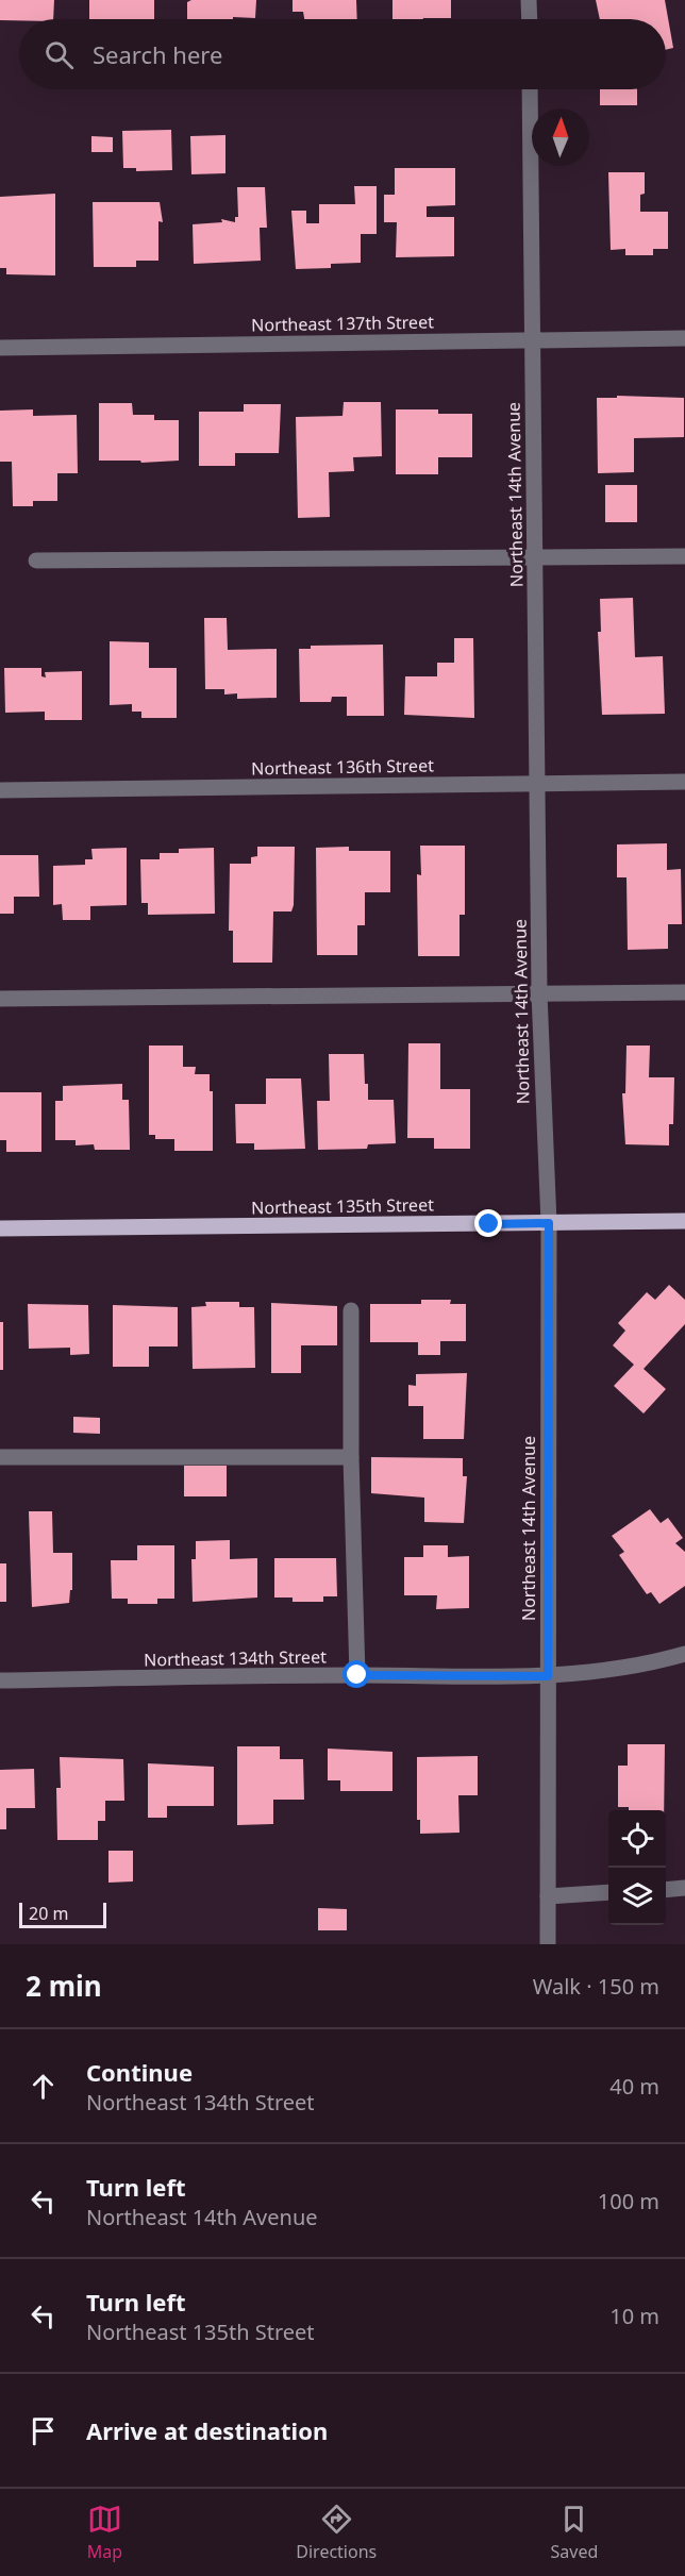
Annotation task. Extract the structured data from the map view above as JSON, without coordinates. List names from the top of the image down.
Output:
{
  "streets": {
    "main road": ["Northeast 135th Street"],
    "street": [
      "Northeast 137th Street",
      "Northeast 14th Avenue",
      "Northeast 136th Street",
      "Northeast 134th Street"
    ]
  },
  "crossings": [
    ["Northeast 137th Street", "Northeast 14th Avenue"],
    ["Northeast 14th Avenue", "Northeast 136th Street"],
    ["Northeast 14th Avenue", "Northeast 135th Street"],
    ["Northeast 14th Avenue", "Northeast 134th Street"]
  ],
  "scale_bar": "20 m",
  "north": "top",
  "page": {
    "search": "Search here",
    "scale": "20 m",
    "heading": ["2 min", "Walk · 150 m"],
    "list": [
      ["Continue", "Northeast 134th Street", "40 m"],
      ["Turn left", "Northeast 14th Avenue", "100 m"],
      ["Turn left", "Northeast 135th Street", "10 m"],
      "Arrive at destination"
    ],
    "nav": ["Map", "Directions", "Saved"]
  }
}
